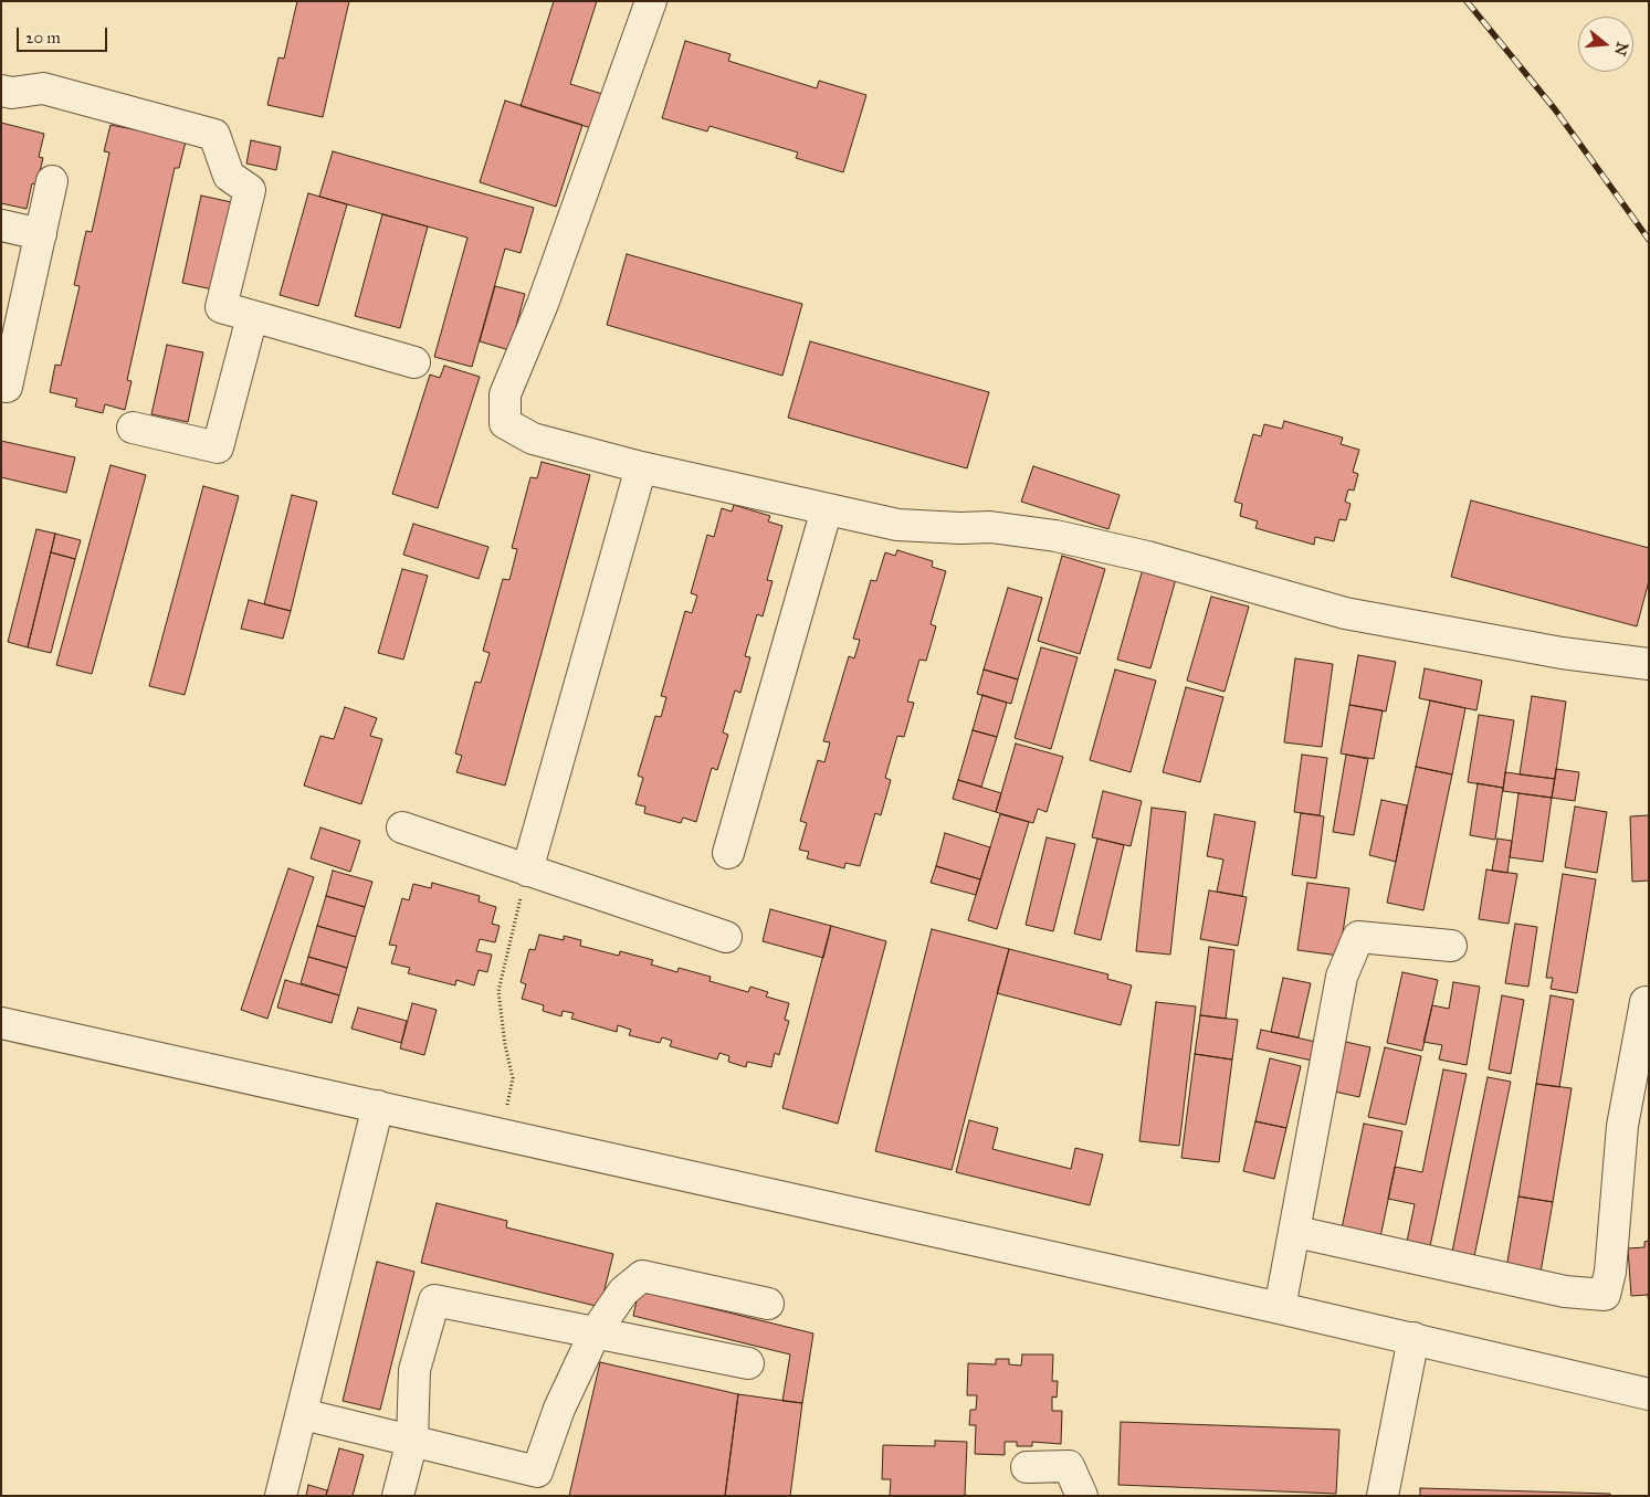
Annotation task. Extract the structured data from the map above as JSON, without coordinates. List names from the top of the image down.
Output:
{
  "scale_bar": "20 m",
  "north": "right"
}
